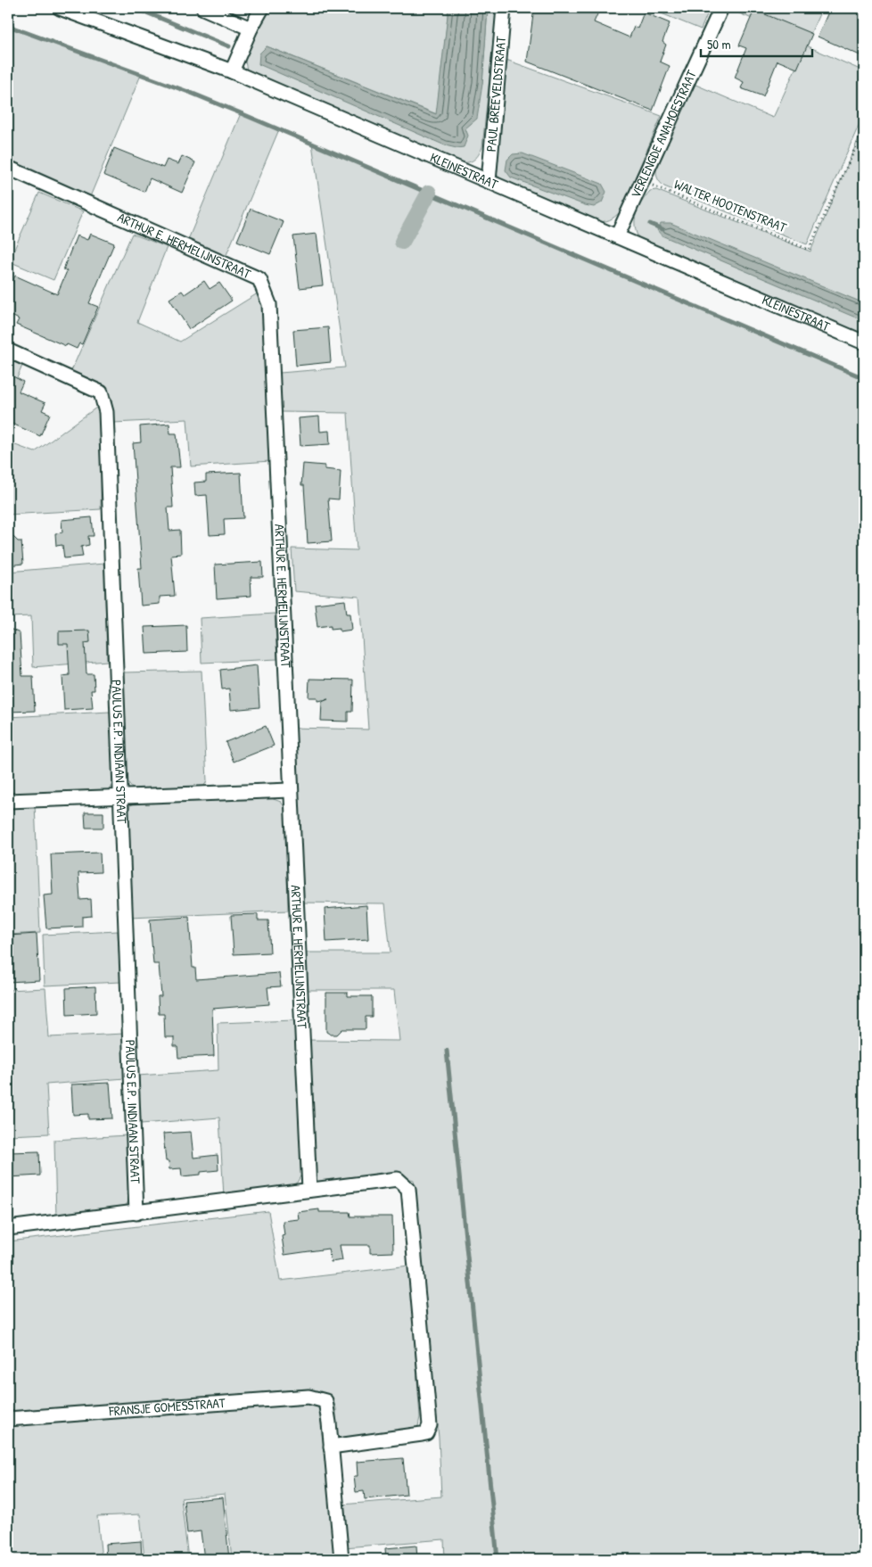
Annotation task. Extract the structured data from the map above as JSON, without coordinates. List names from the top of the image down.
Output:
{
  "streets": {
    "street": [
      "PAUL BREEVELDSTRAAT",
      "VERLENGDE ANAMOESTRAAT",
      "KLEINESTRAAT",
      "ARTHUR E. HERMELIJNSTRAAT",
      "PAULUS E.P. INDIAAN STRAAT",
      "FRANSJE GOMESSTRAAT"
    ],
    "path": ["WALTER HOOTENSTRAAT"]
  },
  "crossings": [
    ["PAUL BREEVELDSTRAAT", "KLEINESTRAAT"],
    ["VERLENGDE ANAMOESTRAAT", "KLEINESTRAAT"],
    ["VERLENGDE ANAMOESTRAAT", "WALTER HOOTENSTRAAT"]
  ],
  "scale_bar": "50 m"
}
